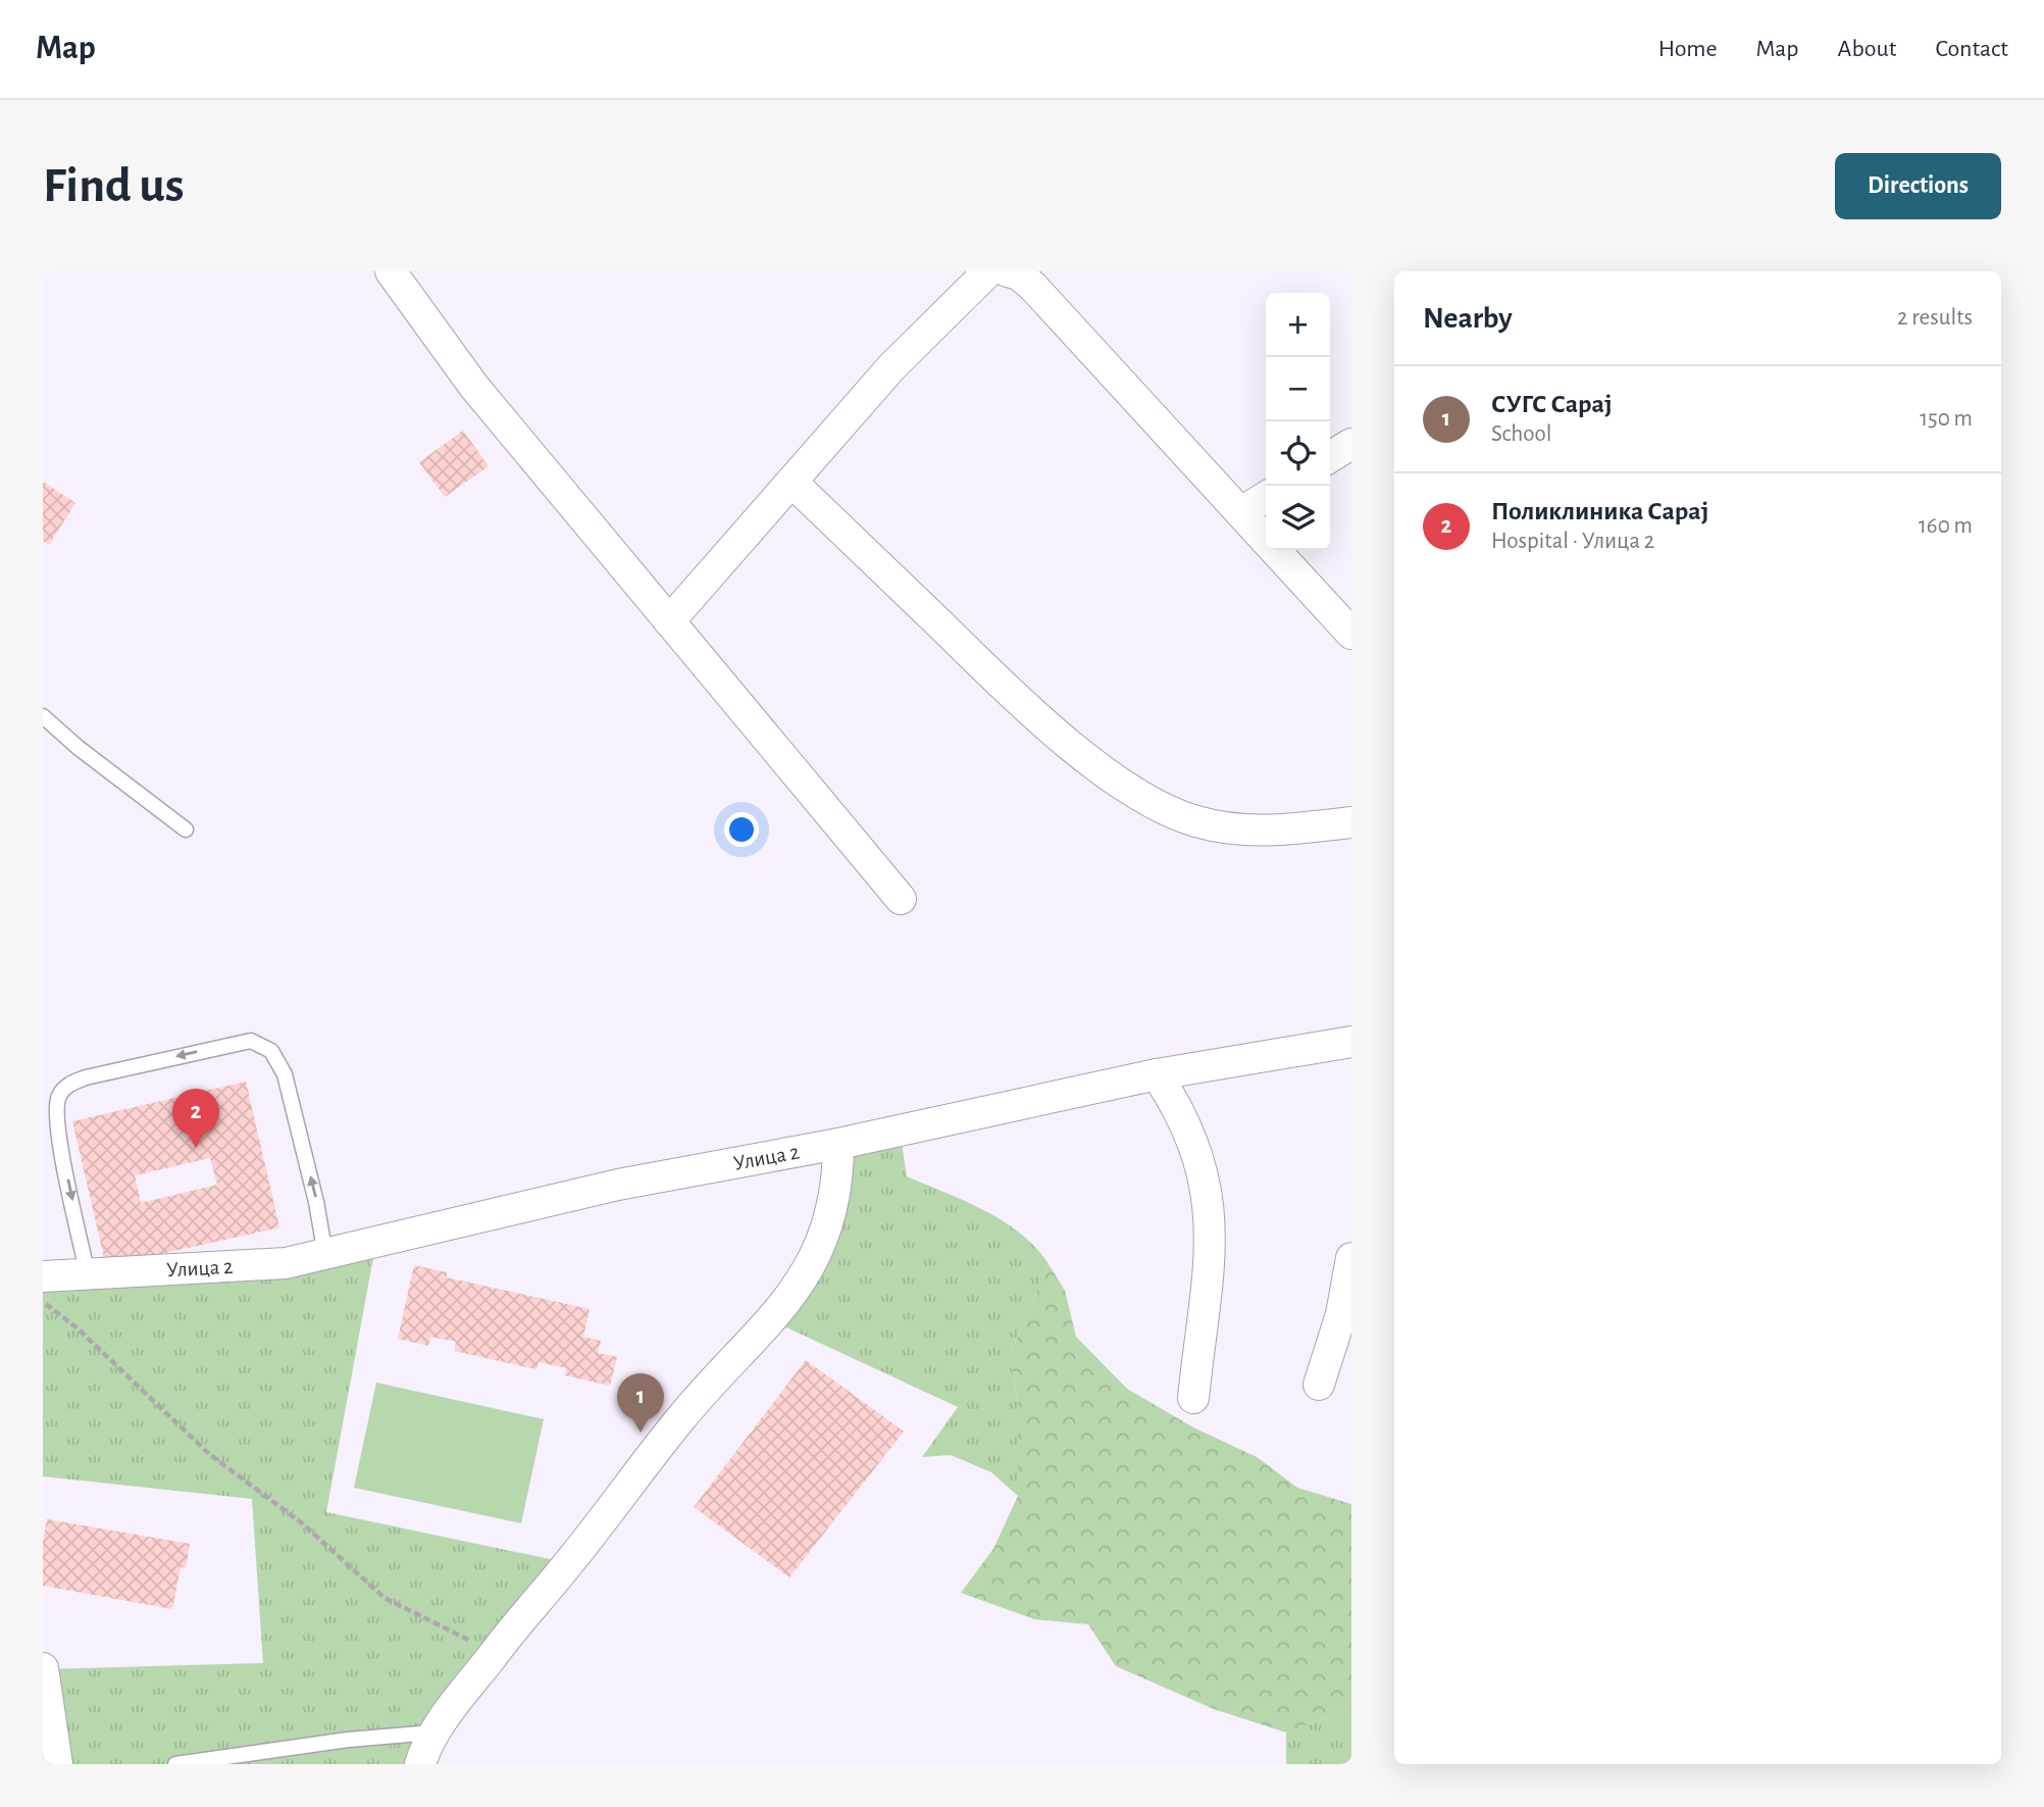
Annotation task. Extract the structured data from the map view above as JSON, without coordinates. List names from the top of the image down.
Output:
{
  "streets": {
    "street": ["Улица 2"]
  },
  "page": {
    "header": "Map",
    "nav": [
      "Home",
      "Map",
      "About",
      "Contact"
    ],
    "buttons": "Directions",
    "title": "Find us",
    "heading": ["Nearby", "2 results"],
    "map_buttons": ["+", "−"],
    "list": [
      {
        "mark": "1",
        "name": "СУГС Сарај",
        "note": "School",
        "value": "150 m"
      },
      {
        "mark": "2",
        "name": "Поликлиника Сарај",
        "note": "Hospital · Улица 2",
        "value": "160 m"
      }
    ],
    "pins": ["2", "1"]
  }
}
